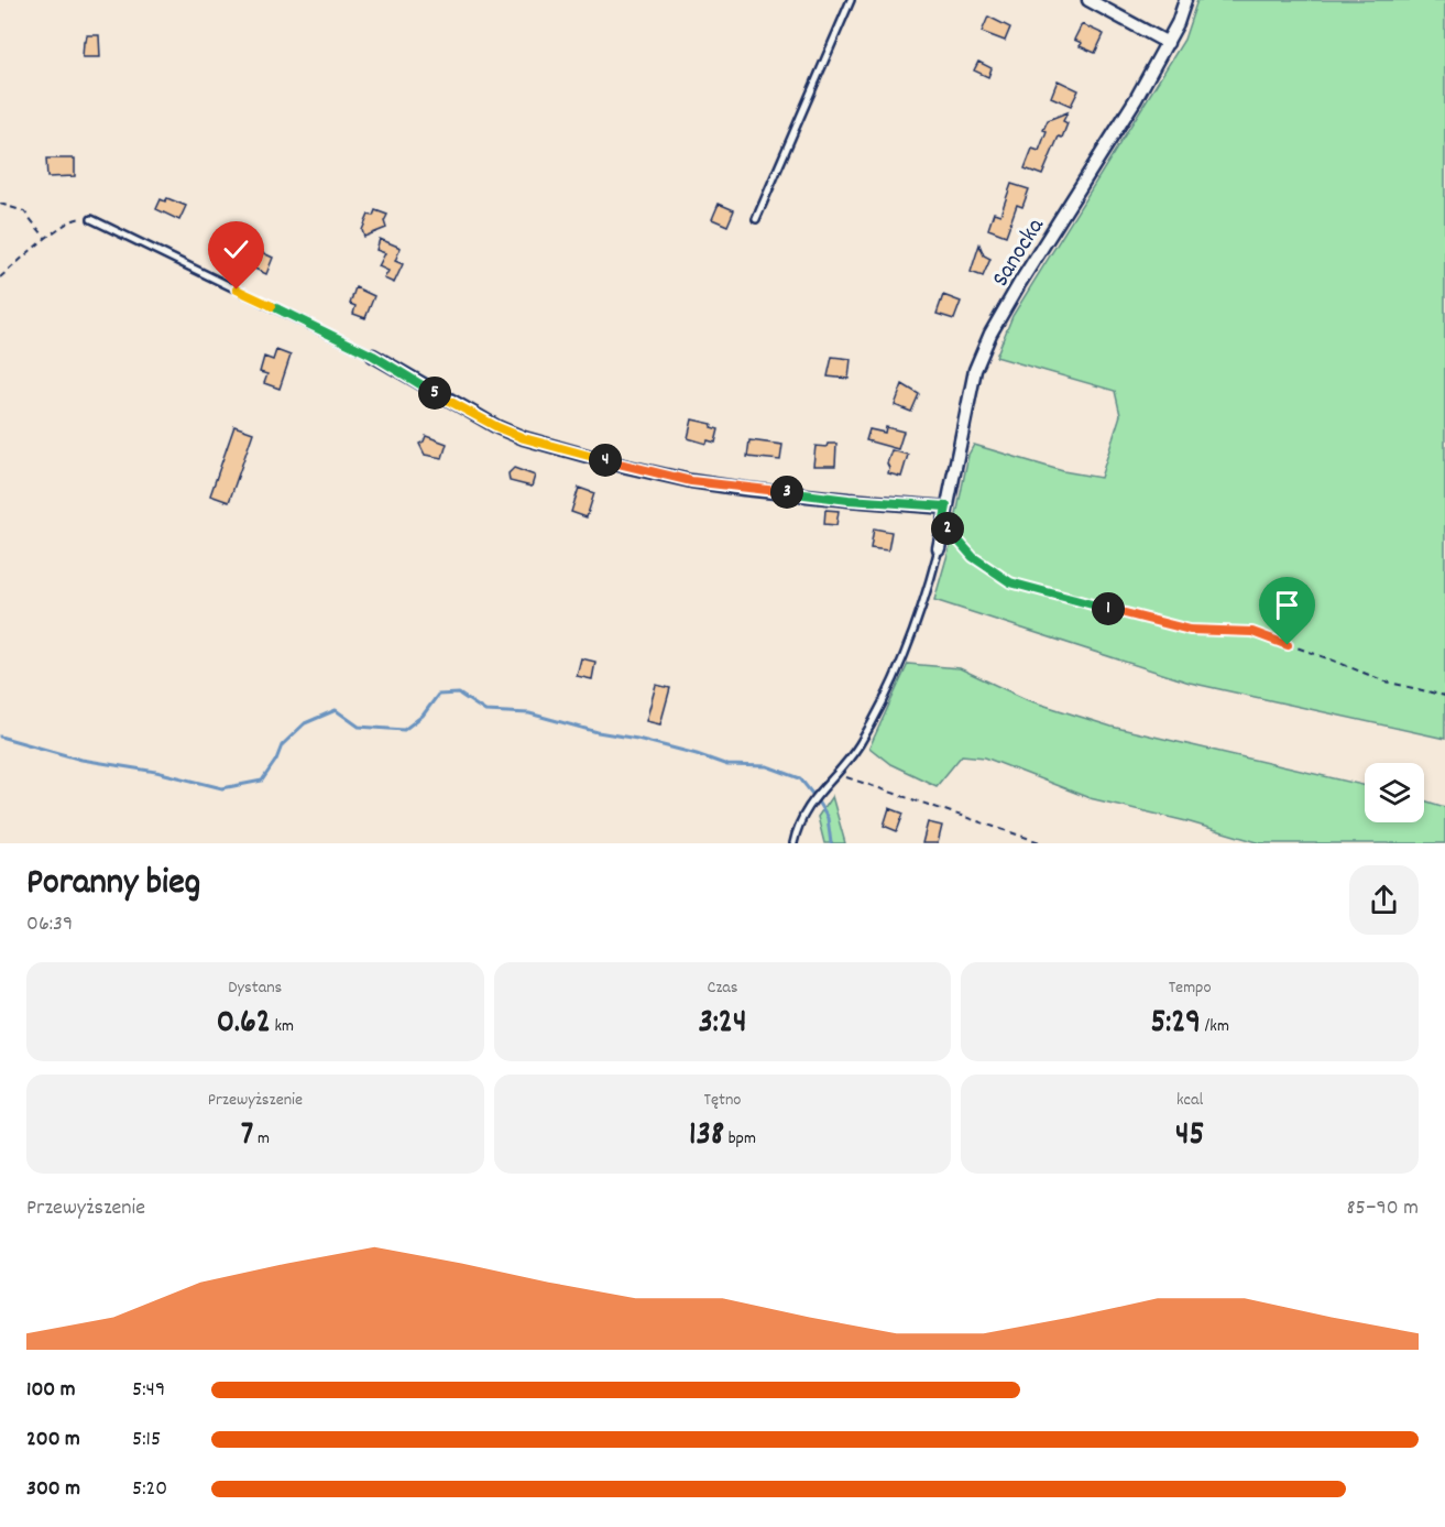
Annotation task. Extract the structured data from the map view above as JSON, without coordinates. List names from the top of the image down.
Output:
{
  "streets": {
    "street": ["Sanocka"]
  },
  "page": {
    "pins": [
      "5",
      "4",
      "3",
      "2",
      "1"
    ],
    "heading": ["Poranny bieg", "06:39"],
    "stats": [
      ["Dystans", "0.62 km"],
      ["Czas", "3:24"],
      ["Tempo", "5:29 /km"],
      ["Przewyższenie", "7 m"],
      ["Tętno", "138 bpm"],
      ["kcal", "45"]
    ],
    "chart": ["Przewyższenie", "85–90 m"],
    "list": [
      {
        "name": "100 m",
        "note": "5:49"
      },
      {
        "name": "200 m",
        "note": "5:15"
      },
      {
        "name": "300 m",
        "note": "5:20"
      }
    ]
  }
}
